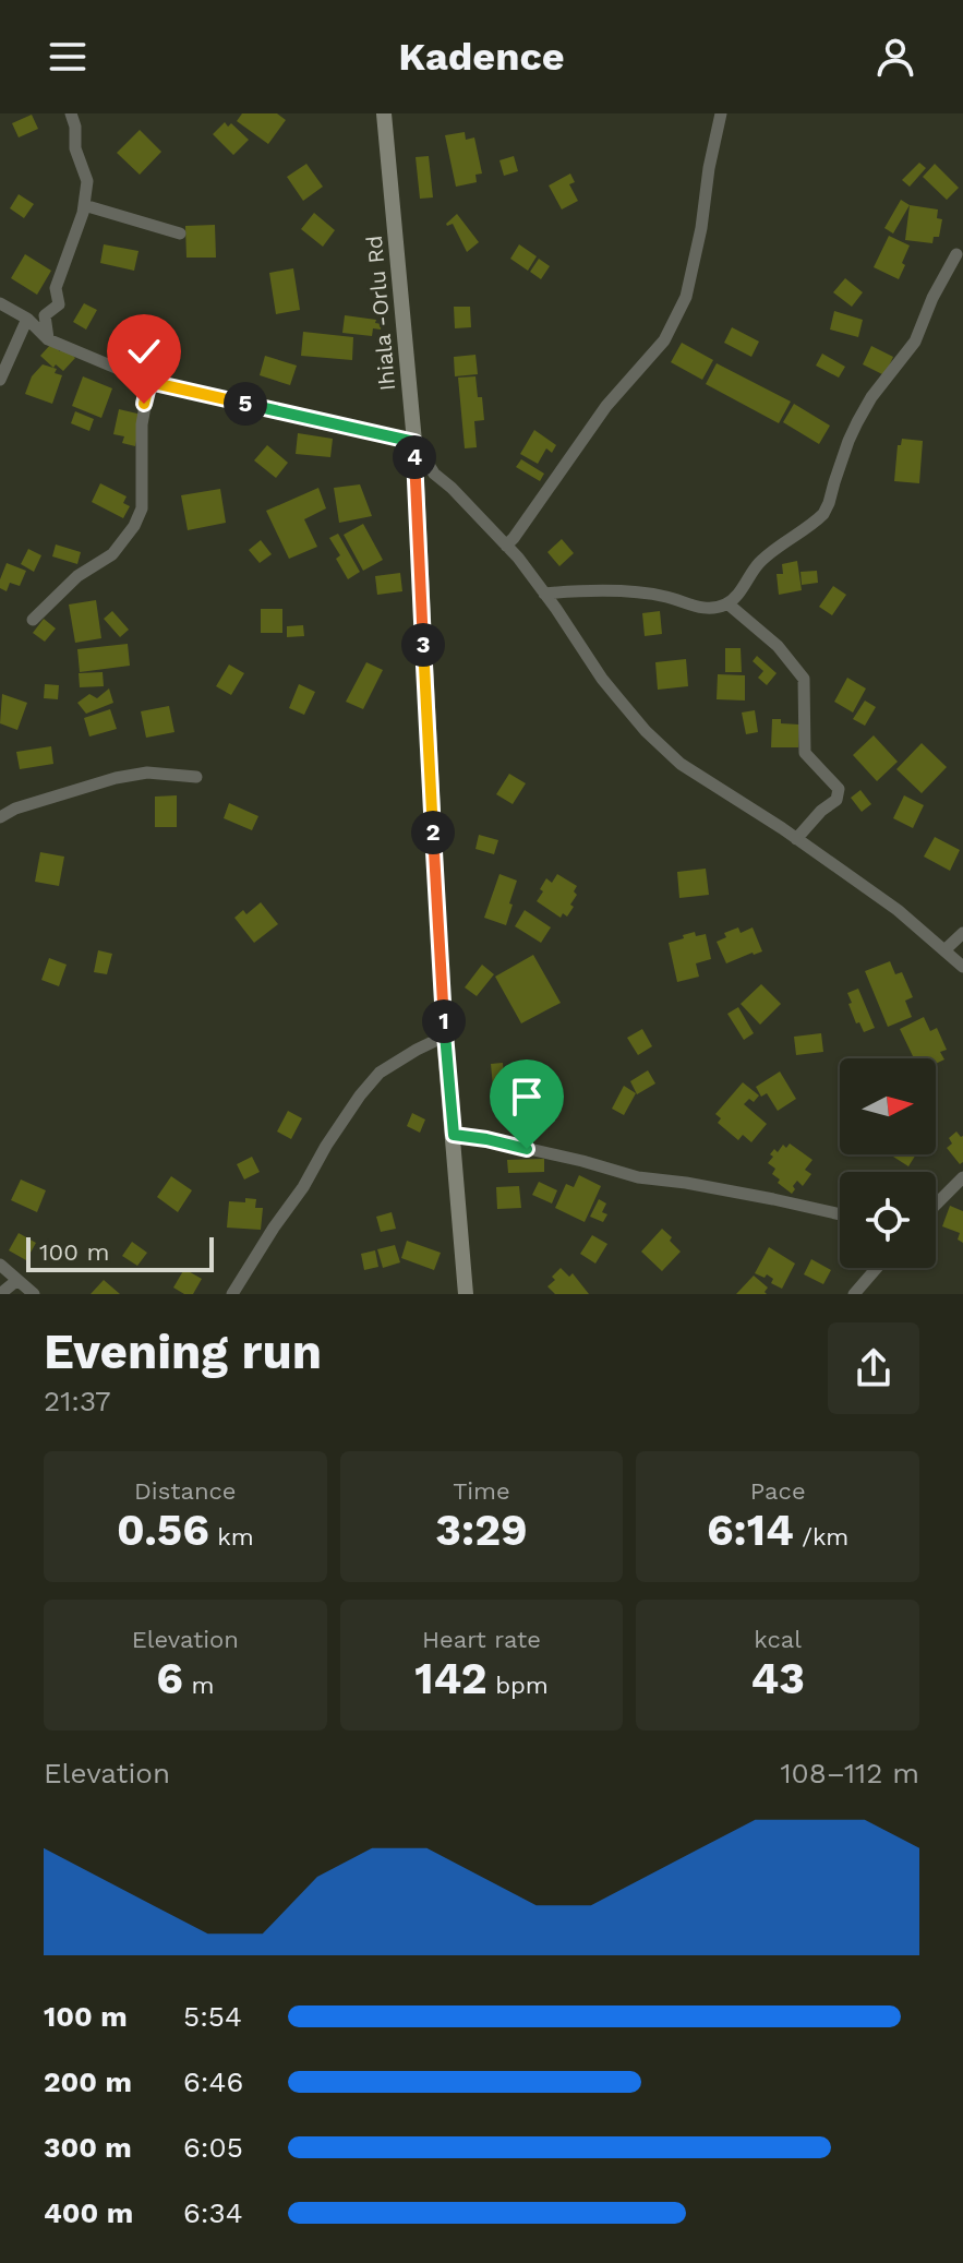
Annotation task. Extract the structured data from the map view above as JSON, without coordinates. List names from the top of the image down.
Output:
{
  "streets": {
    "main road": ["Ihiala -Orlu Rd"]
  },
  "scale_bar": "100 m",
  "north": "right",
  "page": {
    "header": "Kadence",
    "pins": [
      "5",
      "4",
      "3",
      "2",
      "1"
    ],
    "scale": "100 m",
    "heading": ["Evening run", "21:37"],
    "stats": [
      ["Distance", "0.56 km"],
      ["Time", "3:29"],
      ["Pace", "6:14 /km"],
      ["Elevation", "6 m"],
      ["Heart rate", "142 bpm"],
      ["kcal", "43"]
    ],
    "chart": ["Elevation", "108–112 m"],
    "list": [
      {
        "name": "100 m",
        "note": "5:54"
      },
      {
        "name": "200 m",
        "note": "6:46"
      },
      {
        "name": "300 m",
        "note": "6:05"
      },
      {
        "name": "400 m",
        "note": "6:34"
      }
    ]
  }
}
